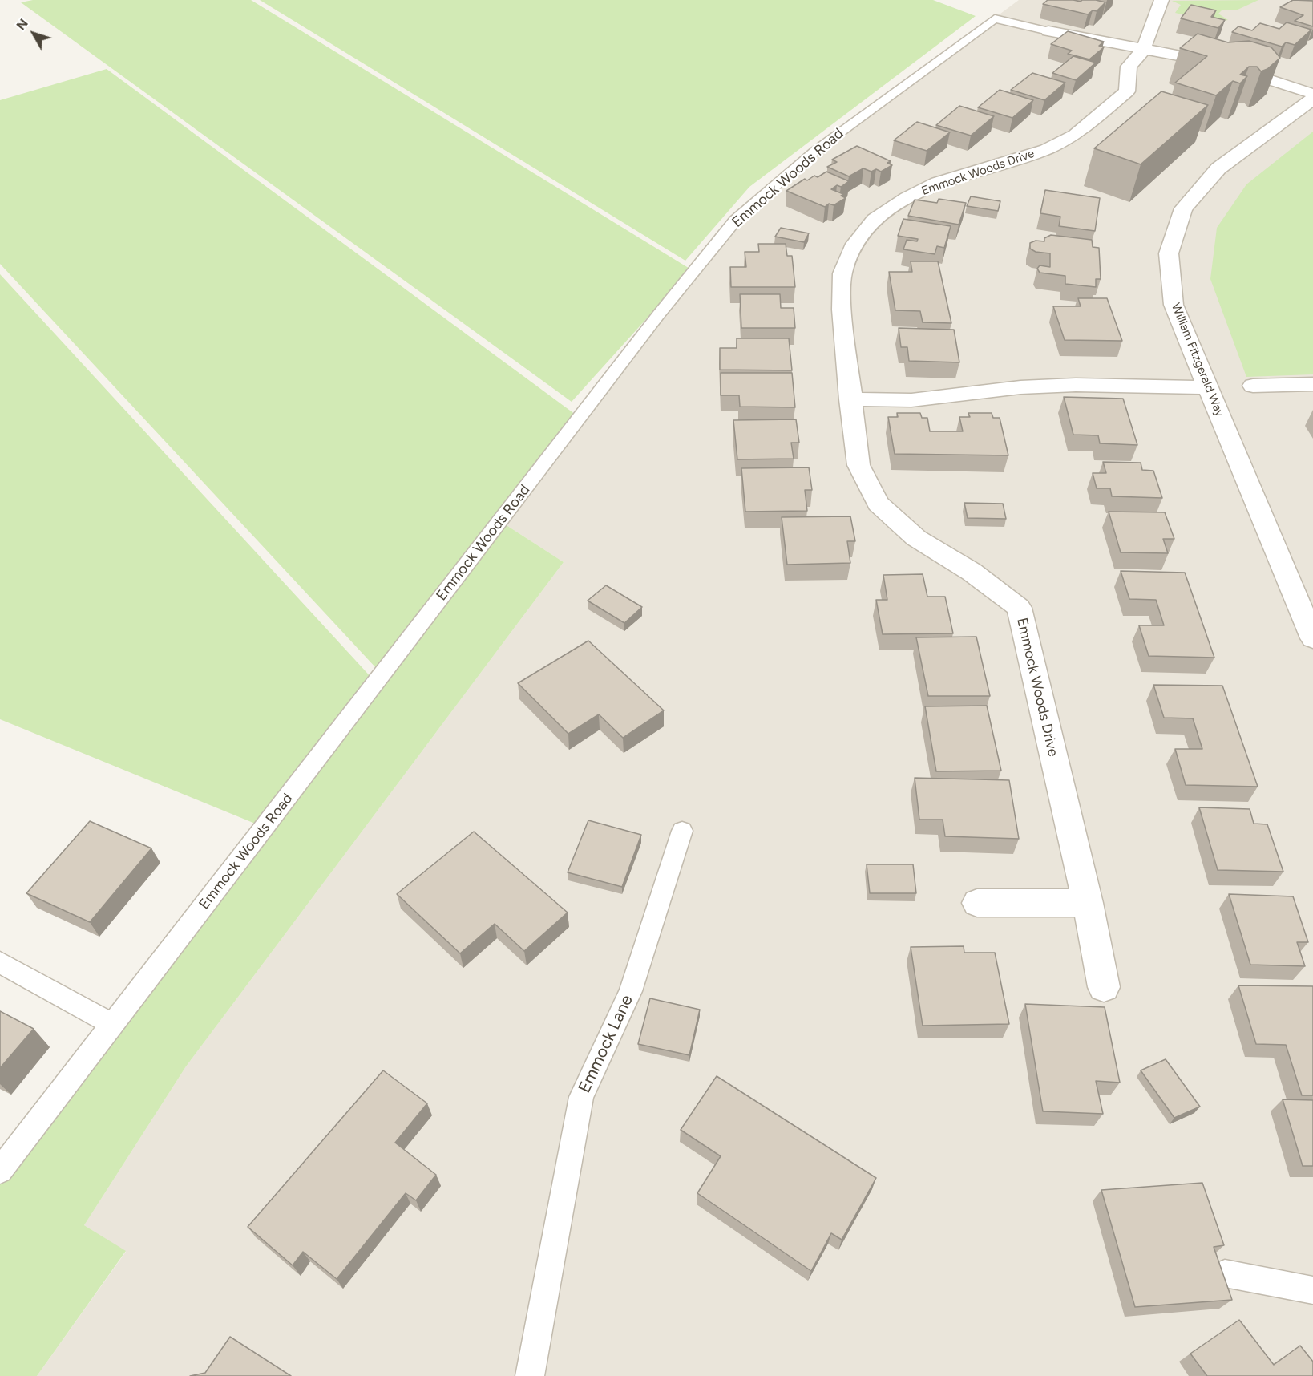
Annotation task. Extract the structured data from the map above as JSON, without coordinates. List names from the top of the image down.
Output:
{
  "streets": {
    "street": ["Emmock Woods Drive", "William Fitzgerald Way"],
    "lane": ["Emmock Woods Road", "Emmock Lane"]
  },
  "north": "top left"
}
